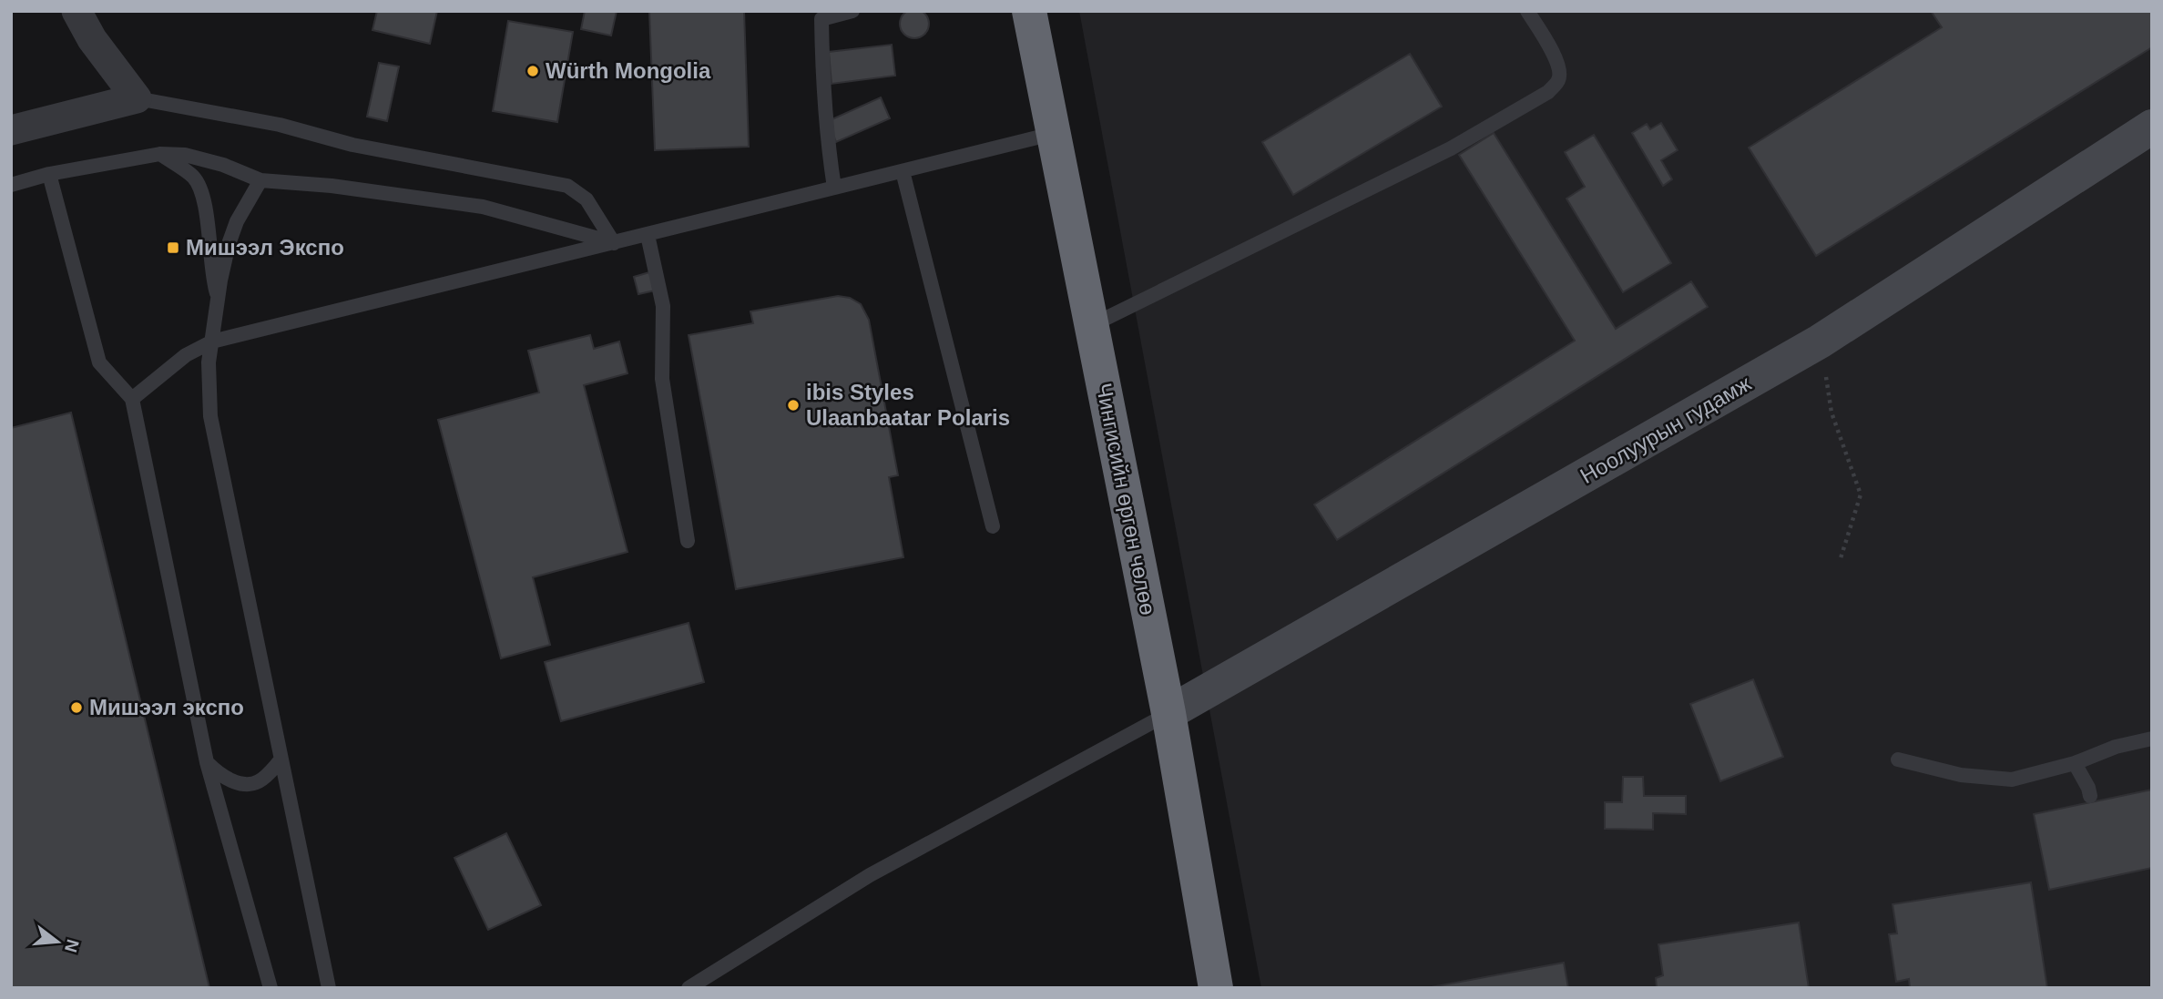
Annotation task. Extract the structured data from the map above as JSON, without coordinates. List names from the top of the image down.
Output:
{
  "streets": {
    "highway": ["Чингисийн өргөн чөлөө"],
    "street": ["Ноолуурын гудамж"]
  },
  "crossings": [
    ["Ноолуурын гудамж", "Чингисийн өргөн чөлөө"]
  ],
  "places": {
    "other": ["Würth Mongolia", "ibis Styles Ulaanbaatar Polaris", "Мишээл экспо"],
    "transit": ["Мишээл Экспо"]
  },
  "north": "right"
}
